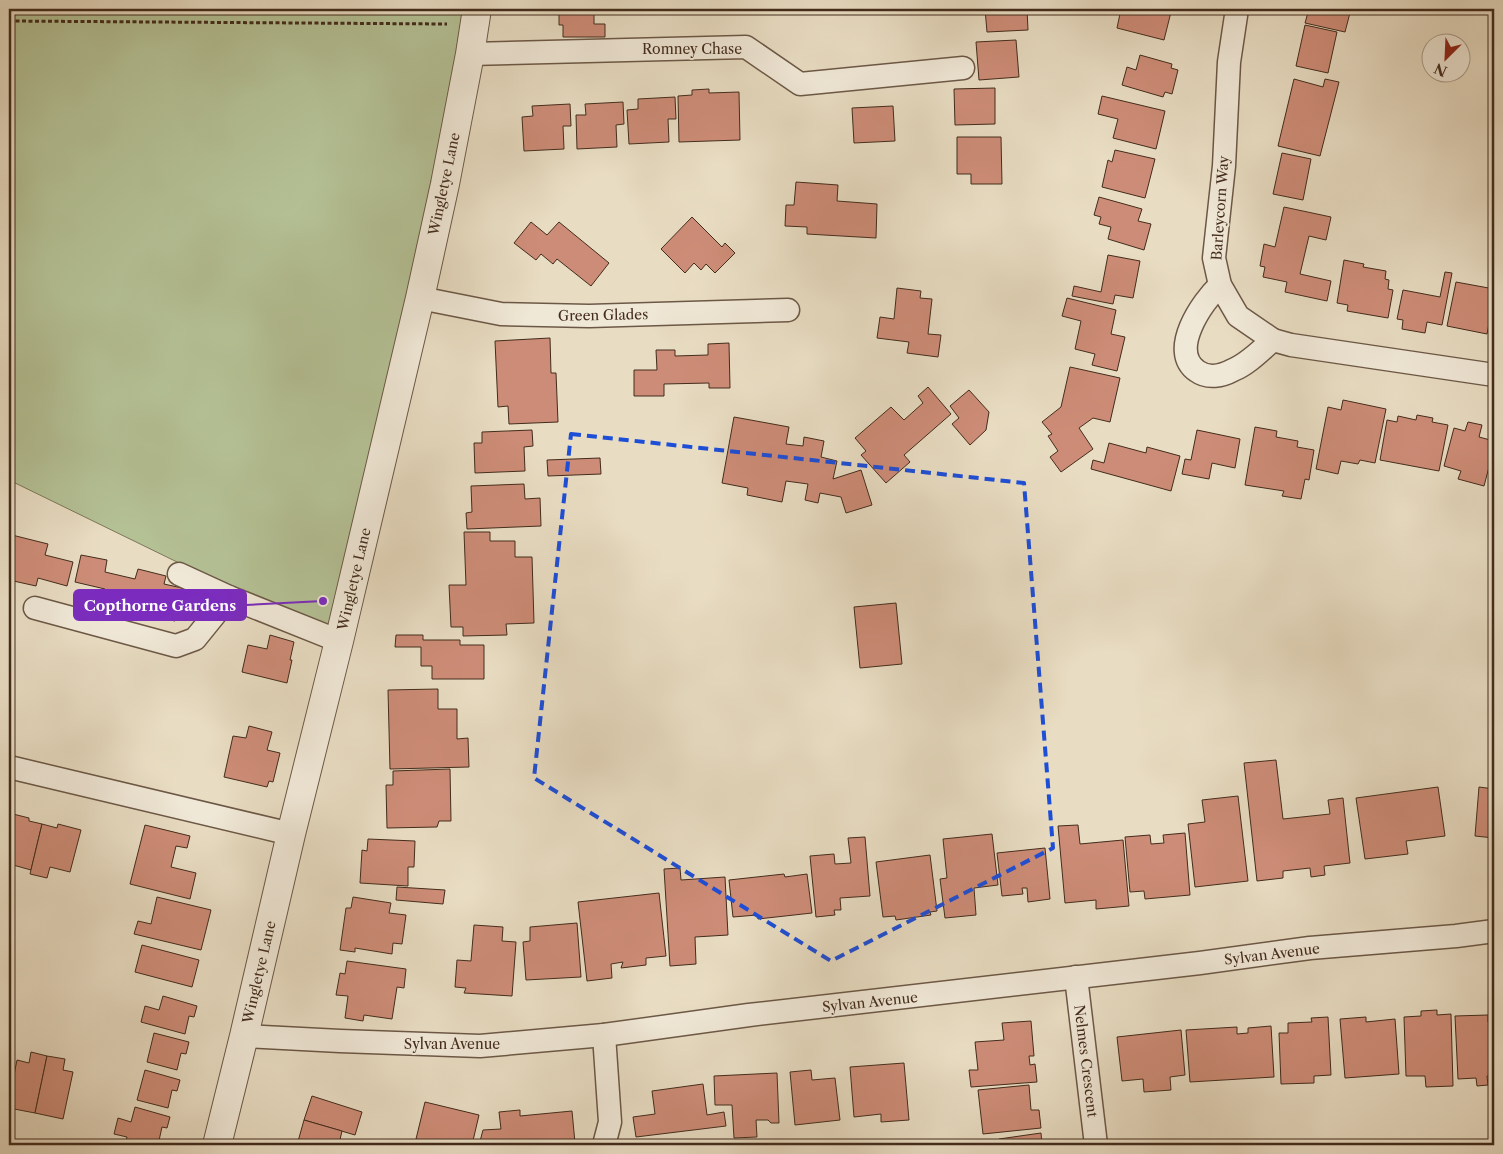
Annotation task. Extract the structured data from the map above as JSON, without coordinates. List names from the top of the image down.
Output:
{
  "streets": {
    "street": [
      "Romney Chase",
      "Wingletye Lane",
      "Barleycorn Way",
      "Green Glades",
      "Sylvan Avenue",
      "Nelmes Crescent"
    ]
  },
  "crossings": [
    ["Romney Chase", "Wingletye Lane"],
    ["Wingletye Lane", "Green Glades"],
    ["Wingletye Lane", "Sylvan Avenue"],
    ["Sylvan Avenue", "Nelmes Crescent"]
  ],
  "places": ["Copthorne Gardens"],
  "north": "bottom left"
}
